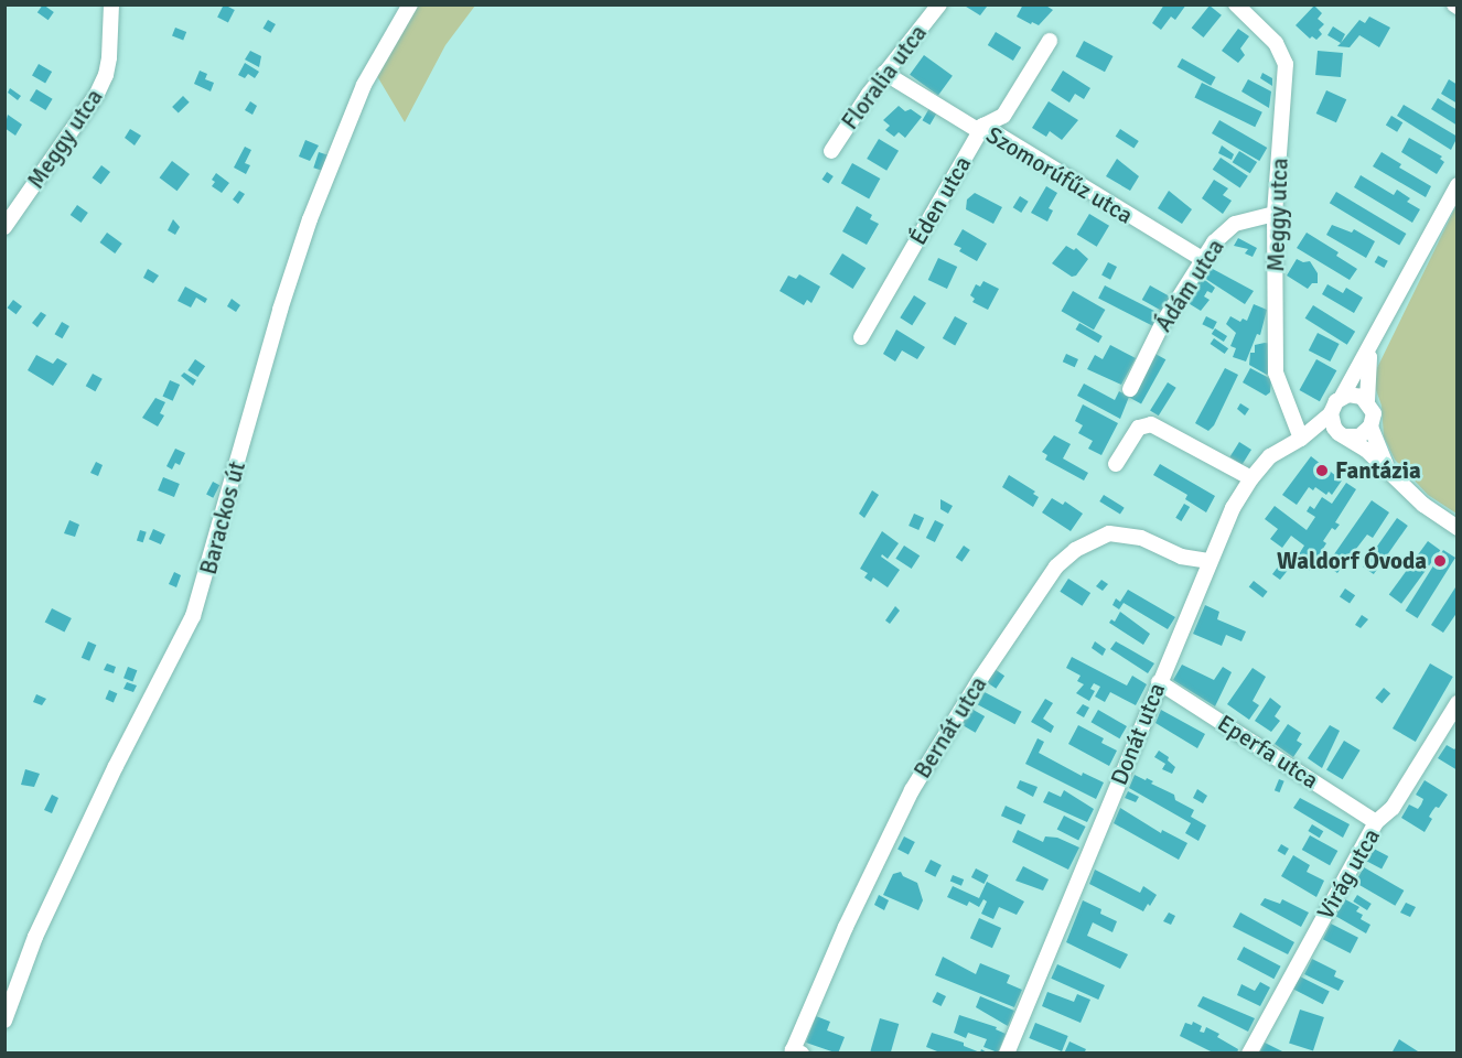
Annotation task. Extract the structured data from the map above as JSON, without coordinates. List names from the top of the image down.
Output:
{
  "streets": {
    "street": [
      "Floralia utca",
      "Meggy utca",
      "Szomorúfűz utca",
      "Éden utca",
      "Ádám utca",
      "Barackos út",
      "Bernát utca",
      "Donát utca",
      "Eperfa utca",
      "Virág utca"
    ]
  },
  "crossings": [
    ["Floralia utca", "Szomorúfűz utca"],
    ["Meggy utca", "Ádám utca"],
    ["Meggy utca", "Donát utca"],
    ["Szomorúfűz utca", "Éden utca"],
    ["Szomorúfűz utca", "Ádám utca"],
    ["Bernát utca", "Donát utca"],
    ["Donát utca", "Eperfa utca"],
    ["Eperfa utca", "Virág utca"]
  ],
  "places": ["Fantázia", "Waldorf Óvoda"]
}
